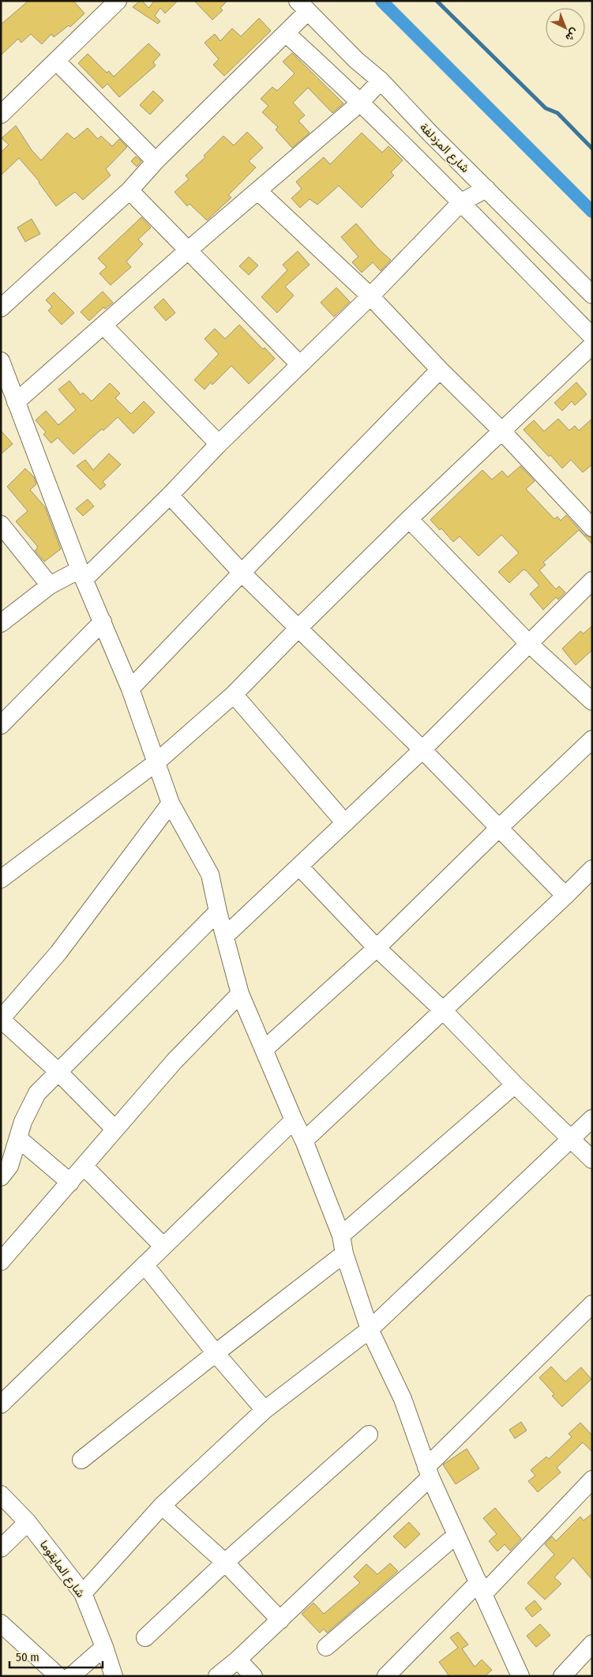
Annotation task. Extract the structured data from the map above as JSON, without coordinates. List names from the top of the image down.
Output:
{
  "streets": {
    "street": ["شارع المزدلفة", "شارع المايقوما"]
  },
  "scale_bar": "50 m",
  "north": "bottom right"
}
